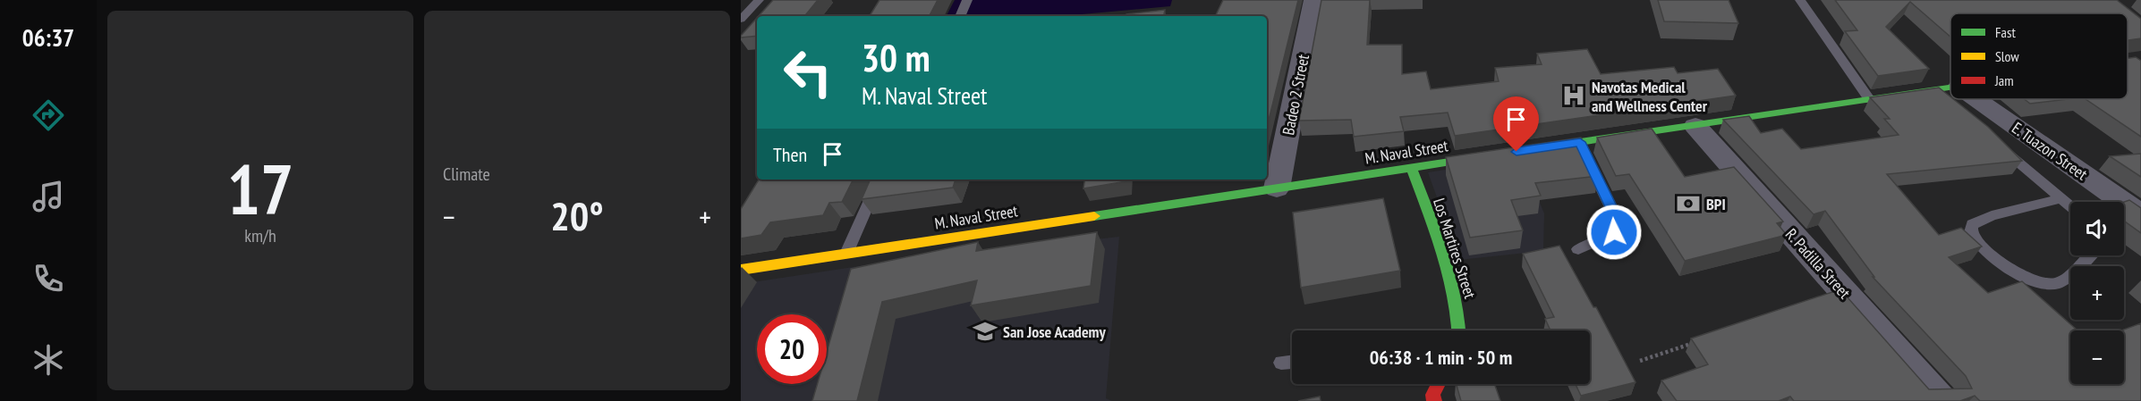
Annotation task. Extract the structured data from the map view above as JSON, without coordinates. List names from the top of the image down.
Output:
{
  "streets": {
    "main road": ["M. Naval Street", "Los Martires Street"],
    "street": ["Badeo 2 Street", "E. Tuazon Street", "R. Padilla Street"]
  },
  "crossings": [
    ["Badeo 2 Street", "M. Naval Street"],
    ["M. Naval Street", "Los Martires Street"]
  ],
  "places": {
    "hospital": ["Navotas Medical and Wellness Center"],
    "bank": ["BPI"],
    "school or university": ["San Jose Academy"]
  },
  "legend": ["Fast", "Slow", "Jam"],
  "page": {
    "tabs": "06:37",
    "tile": [
      ["17", "km/h"],
      "Climate"
    ],
    "turn": ["30 m", "M. Naval Street"],
    "then": "Then",
    "heat": ["−", "20°", "+"],
    "map_buttons": ["+", "−"],
    "limit": "20",
    "trip": "06:38 · 1 min · 50 m"
  }
}
